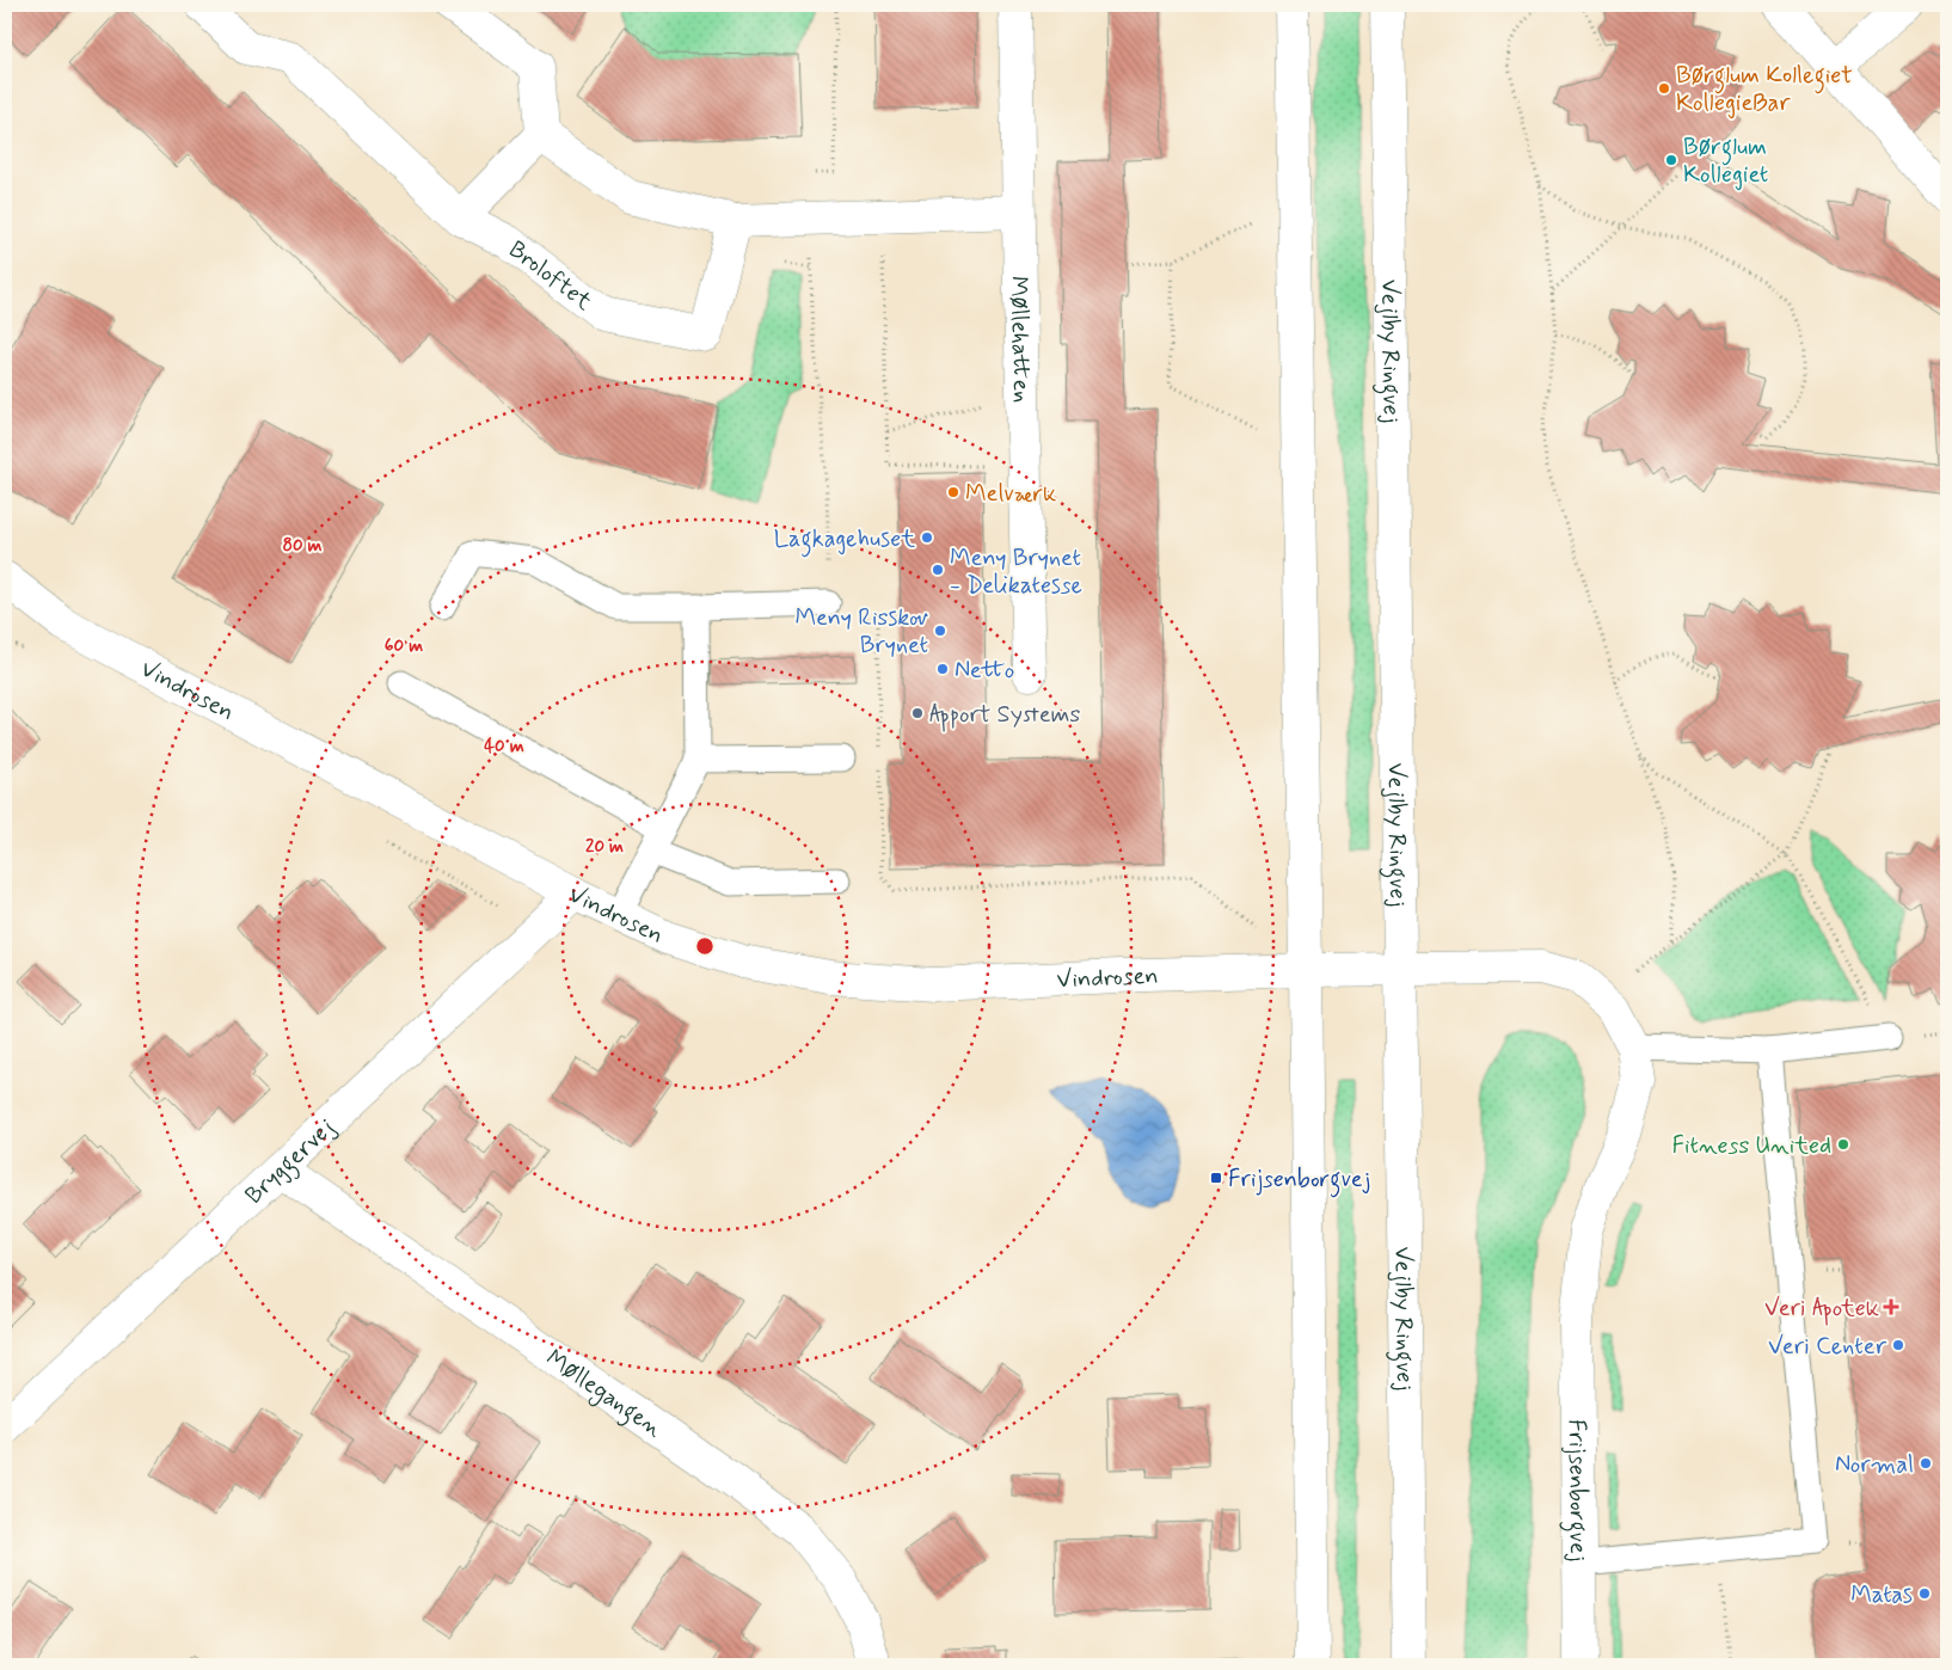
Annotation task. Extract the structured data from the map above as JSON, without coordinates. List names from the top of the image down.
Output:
{
  "streets": {
    "street": [
      "Broloftet",
      "Møllehatten",
      "Vejlby Ringvej",
      "Vindrosen",
      "Bryggervej",
      "Møllegangen",
      "Frijsenborgvej"
    ]
  },
  "crossings": [
    ["Vejlby Ringvej", "Frijsenborgvej"],
    ["Vindrosen", "Bryggervej"],
    ["Vindrosen", "Frijsenborgvej"],
    ["Bryggervej", "Møllegangen"]
  ],
  "places": {
    "other": [
      "Børglum Kollegiet KollegieBar",
      "Børglum Kollegiet",
      "Melværk",
      "Lagkagehuset",
      "Meny Brynet - Delikatesse",
      "Meny Risskov Brynet",
      "Netto",
      "Apport Systems",
      "Fitness United",
      "Veri Center",
      "Normal",
      "Matas"
    ],
    "transit": ["Frijsenborgvej"],
    "health": ["Veri Apotek"]
  },
  "rings": [
    "80 m",
    "60 m",
    "40 m",
    "20 m"
  ]
}
